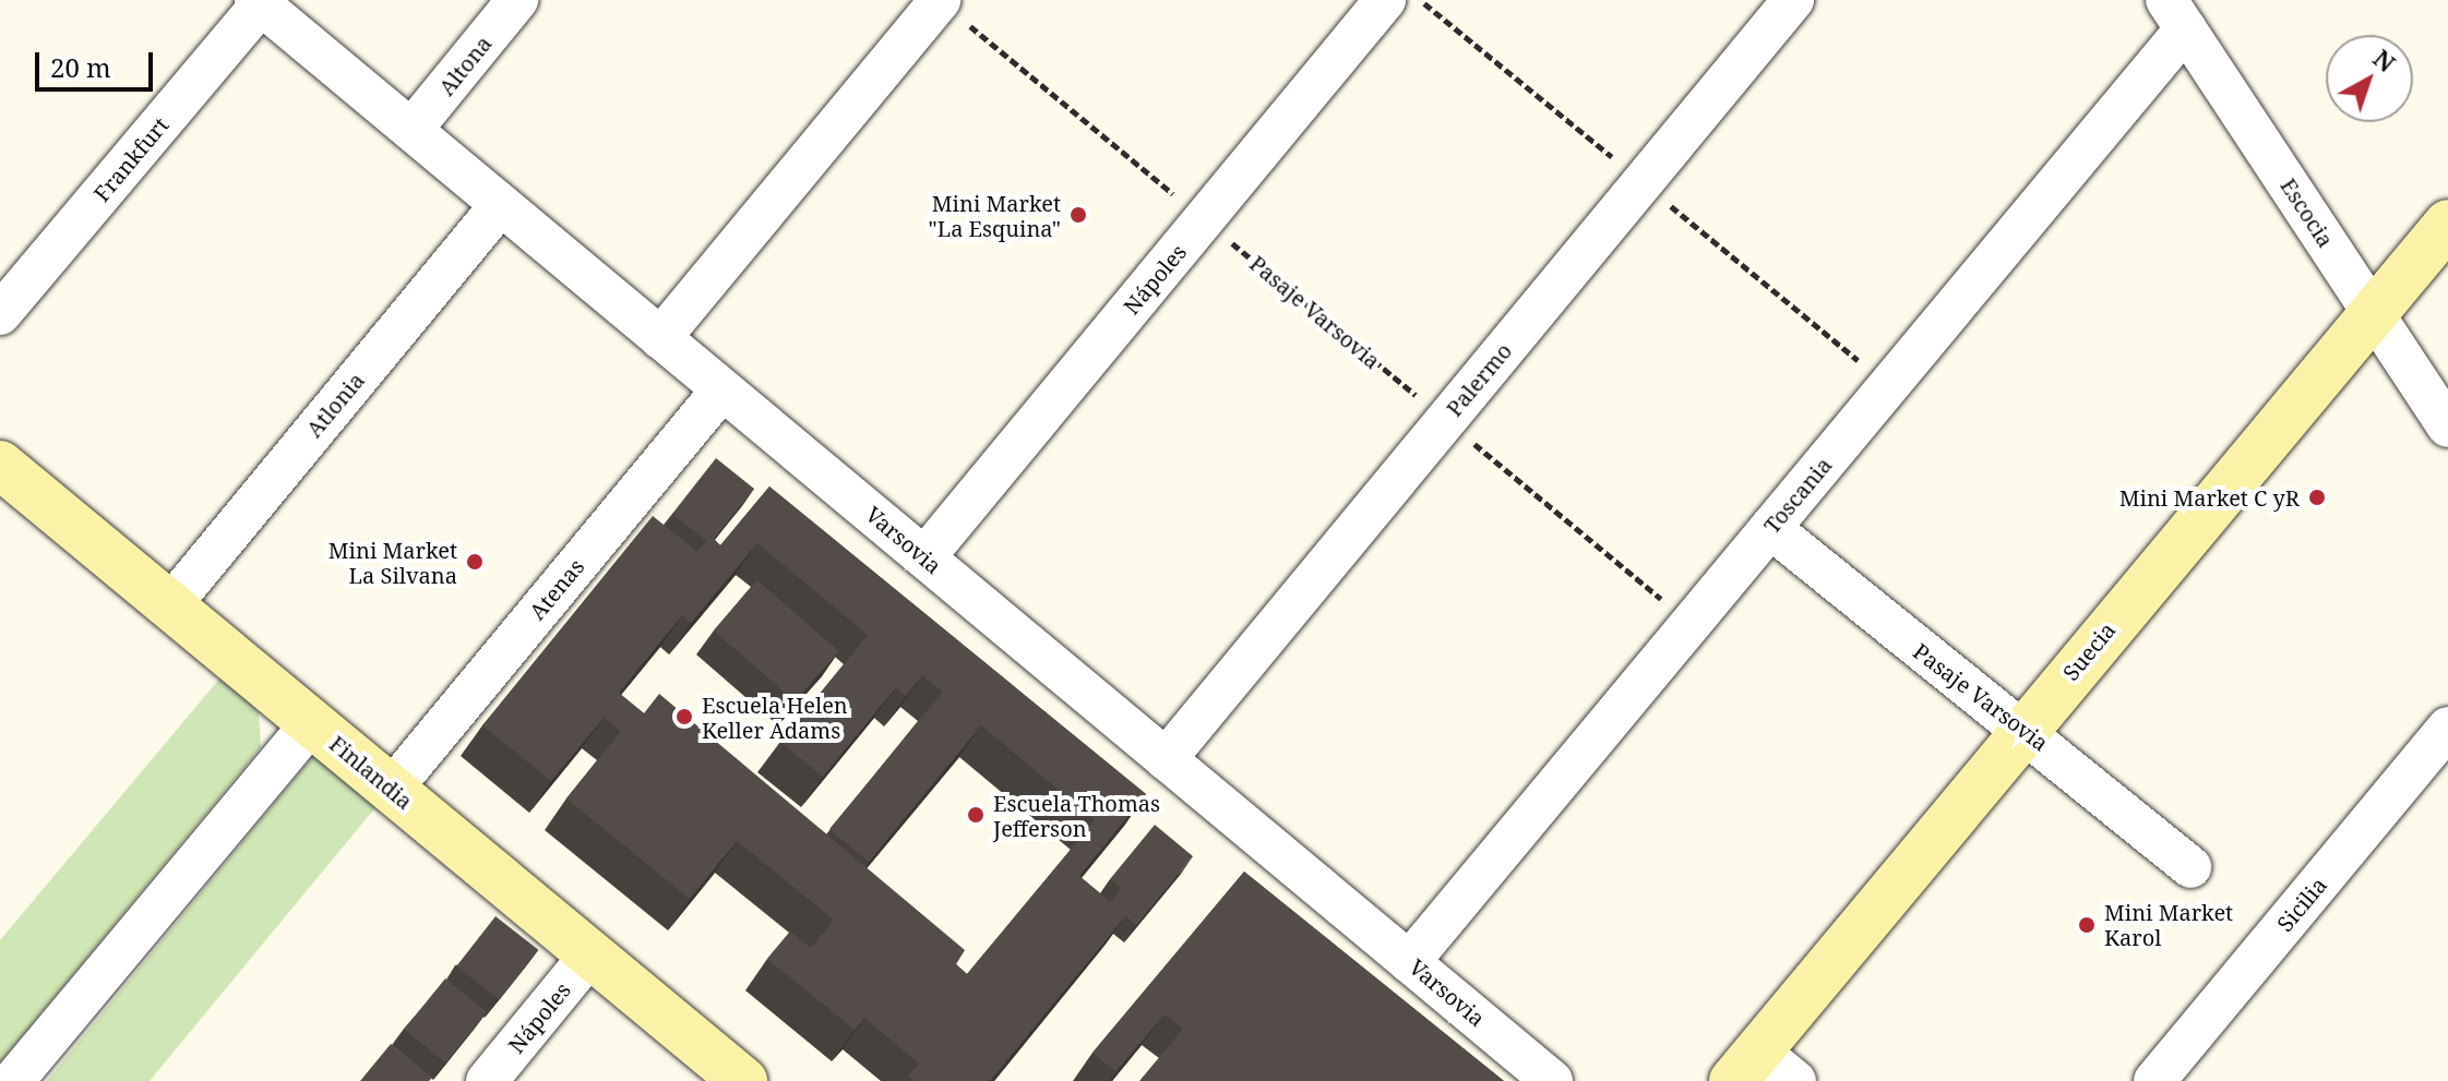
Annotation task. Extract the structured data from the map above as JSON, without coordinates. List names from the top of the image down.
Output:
{
  "streets": {
    "street": [
      "Altona",
      "Frankfurt",
      "Escocia",
      "Nápoles",
      "Pasaje Varsovia",
      "Palermo",
      "Atlonia",
      "Toscania",
      "Varsovia",
      "Atenas",
      "Suecia",
      "Finlandia",
      "Sicilia"
    ]
  },
  "crossings": [
    ["Altona", "Varsovia"],
    ["Frankfurt", "Varsovia"],
    ["Escocia", "Toscania"],
    ["Escocia", "Suecia"],
    ["Nápoles", "Pasaje Varsovia"],
    ["Nápoles", "Varsovia"],
    ["Nápoles", "Finlandia"],
    ["Pasaje Varsovia", "Palermo"],
    ["Pasaje Varsovia", "Toscania"],
    ["Pasaje Varsovia", "Suecia"],
    ["Palermo", "Varsovia"],
    ["Atlonia", "Varsovia"],
    ["Atlonia", "Finlandia"],
    ["Toscania", "Varsovia"],
    ["Varsovia", "Atenas"],
    ["Atenas", "Finlandia"]
  ],
  "places": [
    "Mini Market \"La Esquina\"",
    "Mini Market C yR",
    "Mini Market La Silvana",
    "Escuela Helen Keller Adams",
    "Escuela Thomas Jefferson",
    "Mini Market Karol"
  ],
  "scale_bar": "20 m",
  "north": "top right"
}
